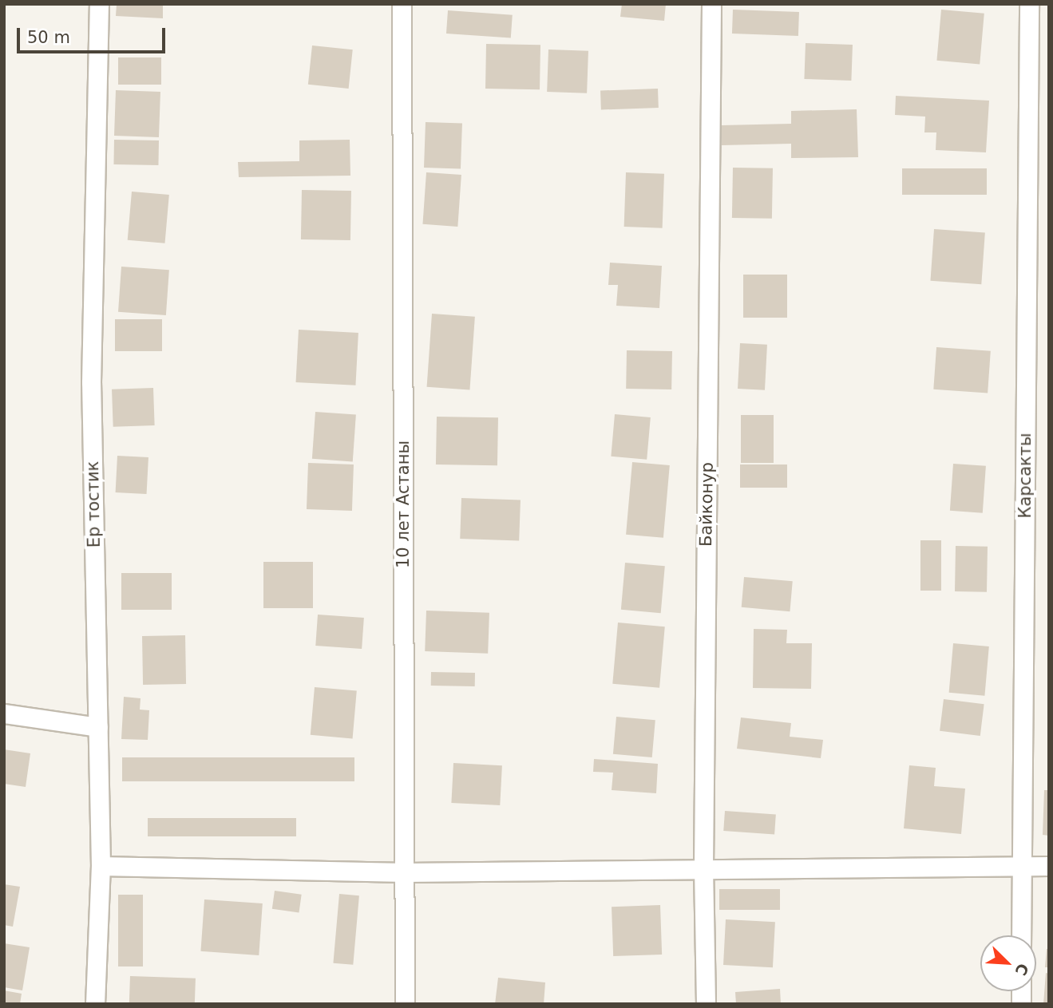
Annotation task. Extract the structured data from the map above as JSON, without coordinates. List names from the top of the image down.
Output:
{
  "streets": {
    "street": [
      "Карсакты",
      "Ер тостик",
      "10 лет Астаны",
      "Байконур"
    ]
  },
  "scale_bar": "50 m",
  "north": "bottom right"
}
